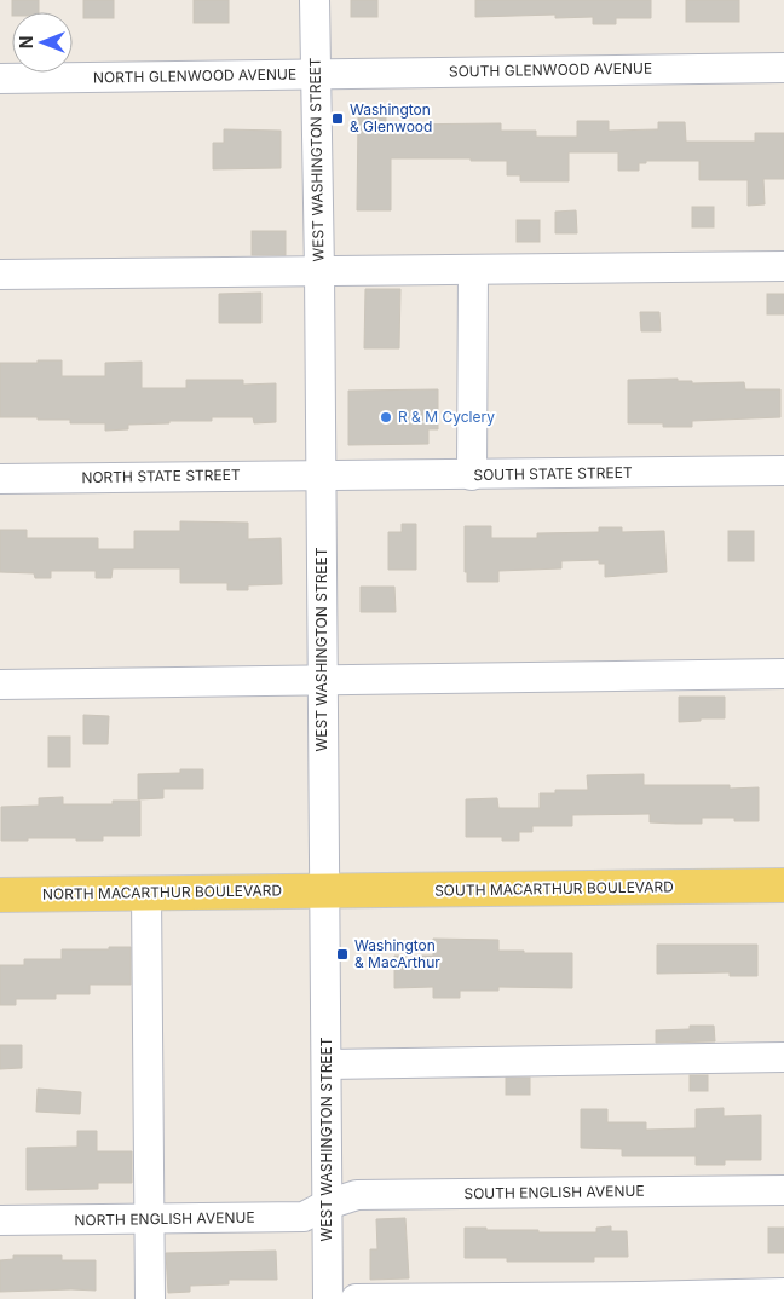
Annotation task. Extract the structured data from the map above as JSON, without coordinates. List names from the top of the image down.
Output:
{
  "streets": {
    "main road": ["SOUTH MACARTHUR BOULEVARD", "NORTH MACARTHUR BOULEVARD"],
    "street": [
      "SOUTH GLENWOOD AVENUE",
      "NORTH GLENWOOD AVENUE",
      "WEST WASHINGTON STREET",
      "SOUTH STATE STREET",
      "NORTH STATE STREET",
      "SOUTH ENGLISH AVENUE",
      "NORTH ENGLISH AVENUE"
    ]
  },
  "crossings": [
    ["SOUTH GLENWOOD AVENUE", "NORTH GLENWOOD AVENUE"],
    ["SOUTH GLENWOOD AVENUE", "WEST WASHINGTON STREET"],
    ["NORTH GLENWOOD AVENUE", "WEST WASHINGTON STREET"],
    ["WEST WASHINGTON STREET", "SOUTH STATE STREET"],
    ["WEST WASHINGTON STREET", "NORTH STATE STREET"],
    ["WEST WASHINGTON STREET", "SOUTH MACARTHUR BOULEVARD"],
    ["WEST WASHINGTON STREET", "NORTH MACARTHUR BOULEVARD"],
    ["WEST WASHINGTON STREET", "SOUTH ENGLISH AVENUE"],
    ["WEST WASHINGTON STREET", "NORTH ENGLISH AVENUE"],
    ["SOUTH STATE STREET", "NORTH STATE STREET"],
    ["SOUTH MACARTHUR BOULEVARD", "NORTH MACARTHUR BOULEVARD"],
    ["SOUTH ENGLISH AVENUE", "NORTH ENGLISH AVENUE"]
  ],
  "places": {
    "transit": ["Washington & Glenwood", "Washington & MacArthur"],
    "other": ["R & M Cyclery"]
  },
  "north": "left"
}
